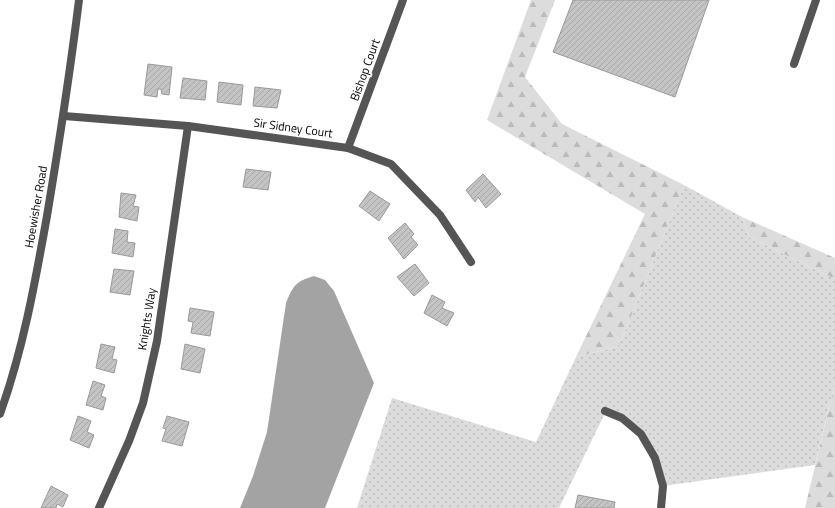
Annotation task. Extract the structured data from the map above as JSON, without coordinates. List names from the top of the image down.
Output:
{
  "streets": {
    "street": [
      "Bishop Court",
      "Sir Sidney Court",
      "Hoewisher Road",
      "Knights Way"
    ]
  },
  "crossings": [
    ["Bishop Court", "Sir Sidney Court"],
    ["Sir Sidney Court", "Hoewisher Road"],
    ["Sir Sidney Court", "Knights Way"]
  ]
}
